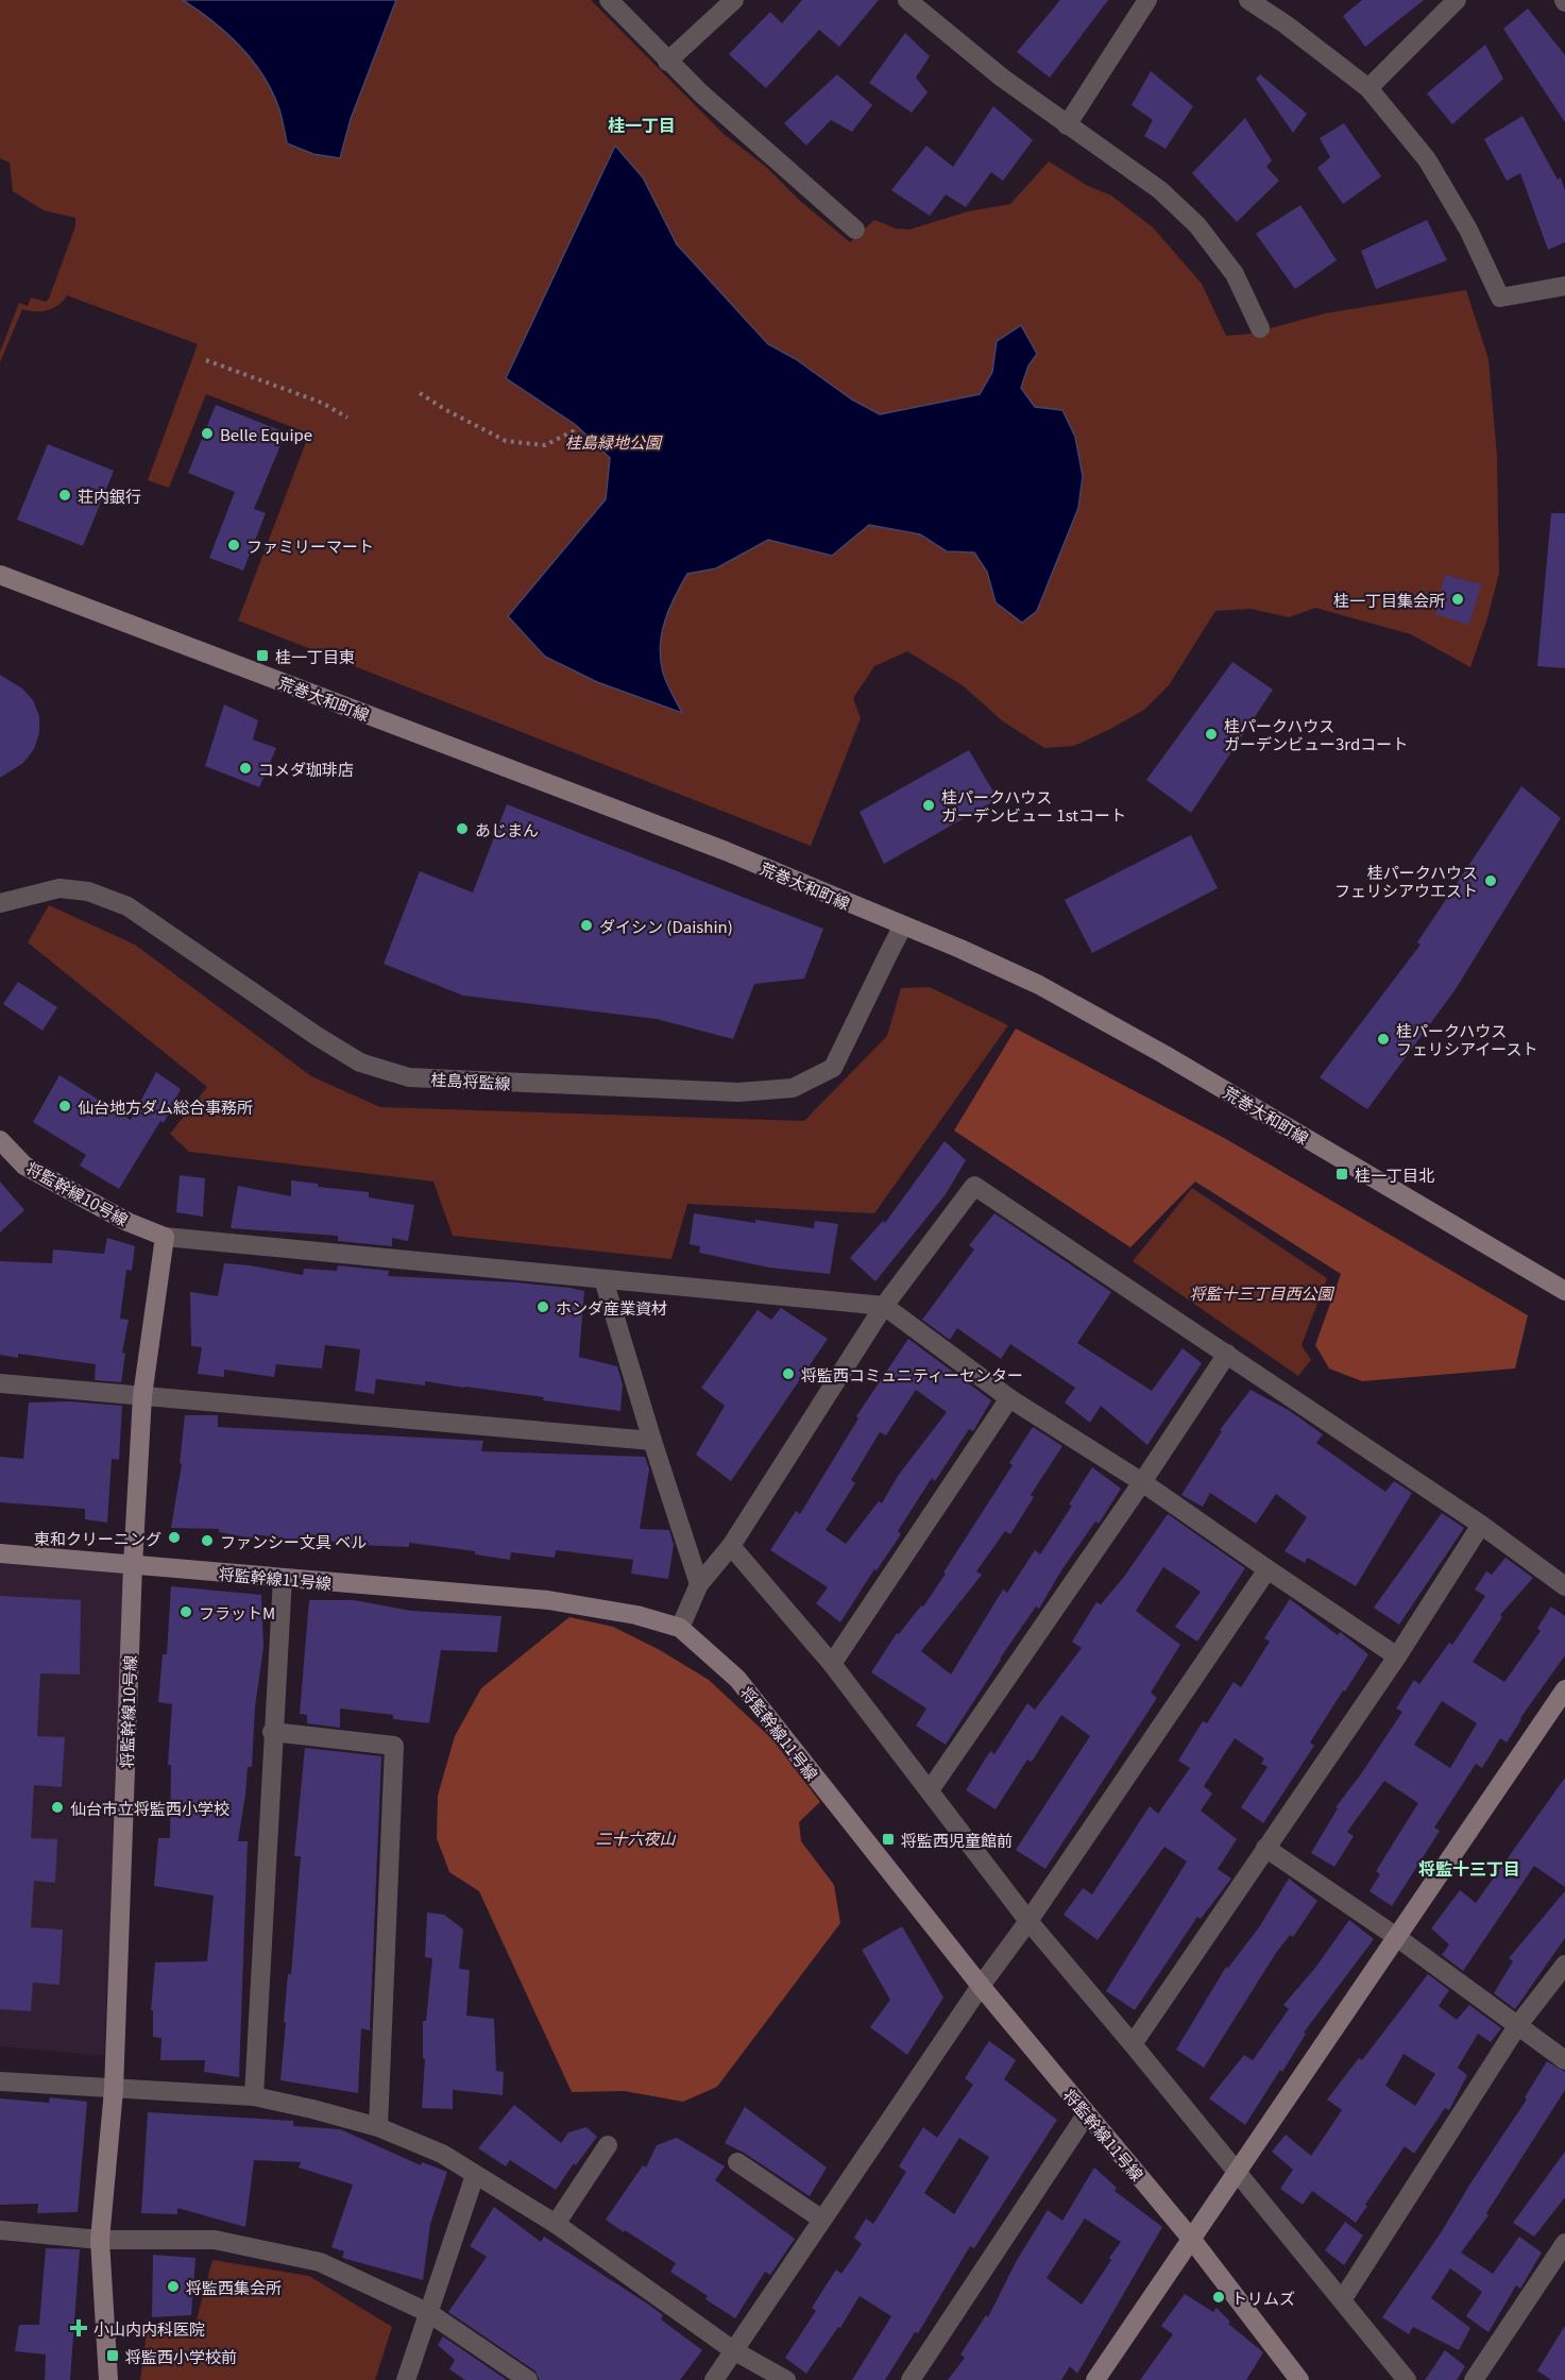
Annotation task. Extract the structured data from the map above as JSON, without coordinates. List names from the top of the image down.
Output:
{
  "streets": {
    "street": [
      "荒巻大和町線",
      "桂島将監線",
      "将監幹線10号線",
      "将監幹線11号線"
    ]
  },
  "crossings": [
    ["荒巻大和町線", "桂島将監線"],
    ["将監幹線10号線", "将監幹線11号線"]
  ],
  "districts": ["桂一丁目", "将監十三丁目"],
  "parks": ["桂島緑地公園", "将監十三丁目西公園", "二十六夜山"],
  "places": {
    "other": [
      "Belle Equipe",
      "荘内銀行",
      "ファミリーマート",
      "桂一丁目集会所",
      "桂パークハウス ガーデンビュー3rdコート",
      "コメダ珈琲店",
      "桂パークハウス ガーデンビュー 1stコート",
      "あじまん",
      "桂パークハウス フェリシアウエスト",
      "ダイシン (Daishin)",
      "桂パークハウス フェリシアイースト",
      "仙台地方ダム総合事務所",
      "ホンダ産業資材",
      "将監西コミュニティーセンター",
      "東和クリーニング",
      "ファンシー文具 ベル",
      "フラットM",
      "仙台市立将監西小学校",
      "将監西集会所",
      "トリムズ"
    ],
    "transit": [
      "桂一丁目東",
      "桂一丁目北",
      "将監西児童館前",
      "将監西小学校前"
    ],
    "health": ["小山内内科医院"]
  }
}
